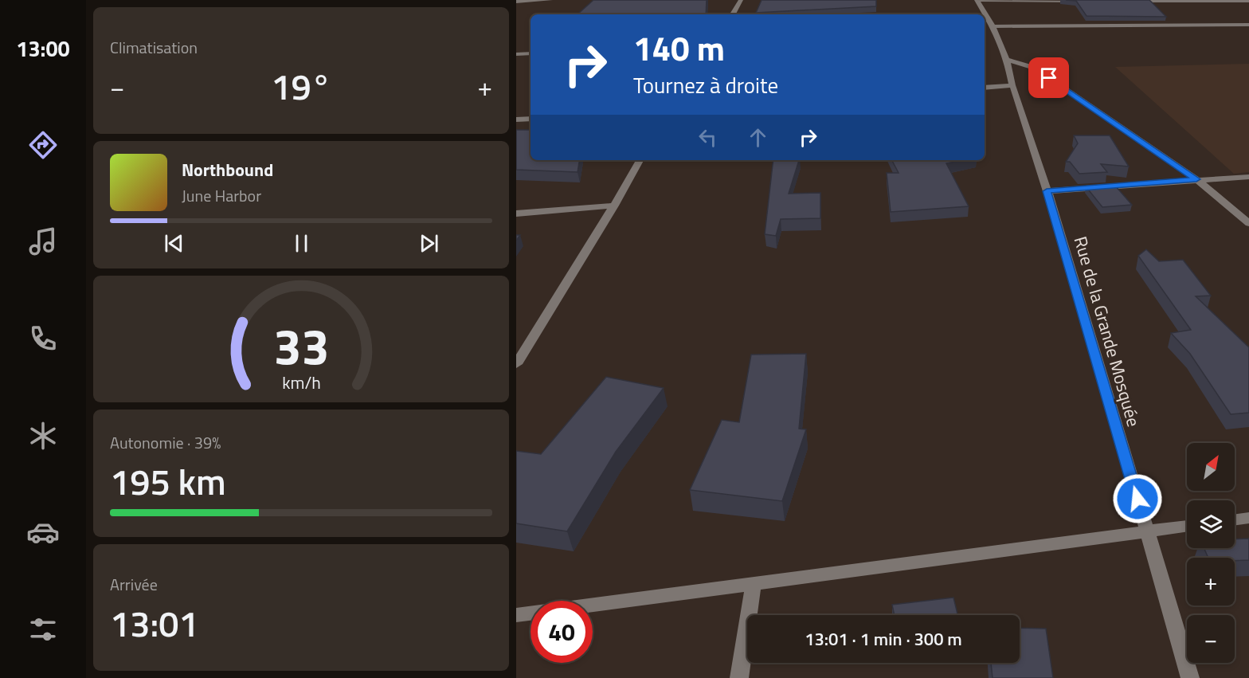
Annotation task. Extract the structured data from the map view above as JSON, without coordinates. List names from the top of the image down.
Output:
{
  "streets": {
    "street": ["Rue de la Grande Mosquée"]
  },
  "north": "top right",
  "page": {
    "tabs": "13:00",
    "tile": [
      "Climatisation",
      ["Autonomie · 39%", "195 km"],
      ["Arrivée", "13:01"]
    ],
    "turn": ["140 m", "Tournez à droite"],
    "heat": ["−", "19°", "+"],
    "song": ["Northbound", "June Harbor"],
    "map_buttons": ["+", "−"],
    "limit": "40",
    "trip": "13:01 · 1 min · 300 m",
    "gauge": ["33", "km/h"]
  }
}
